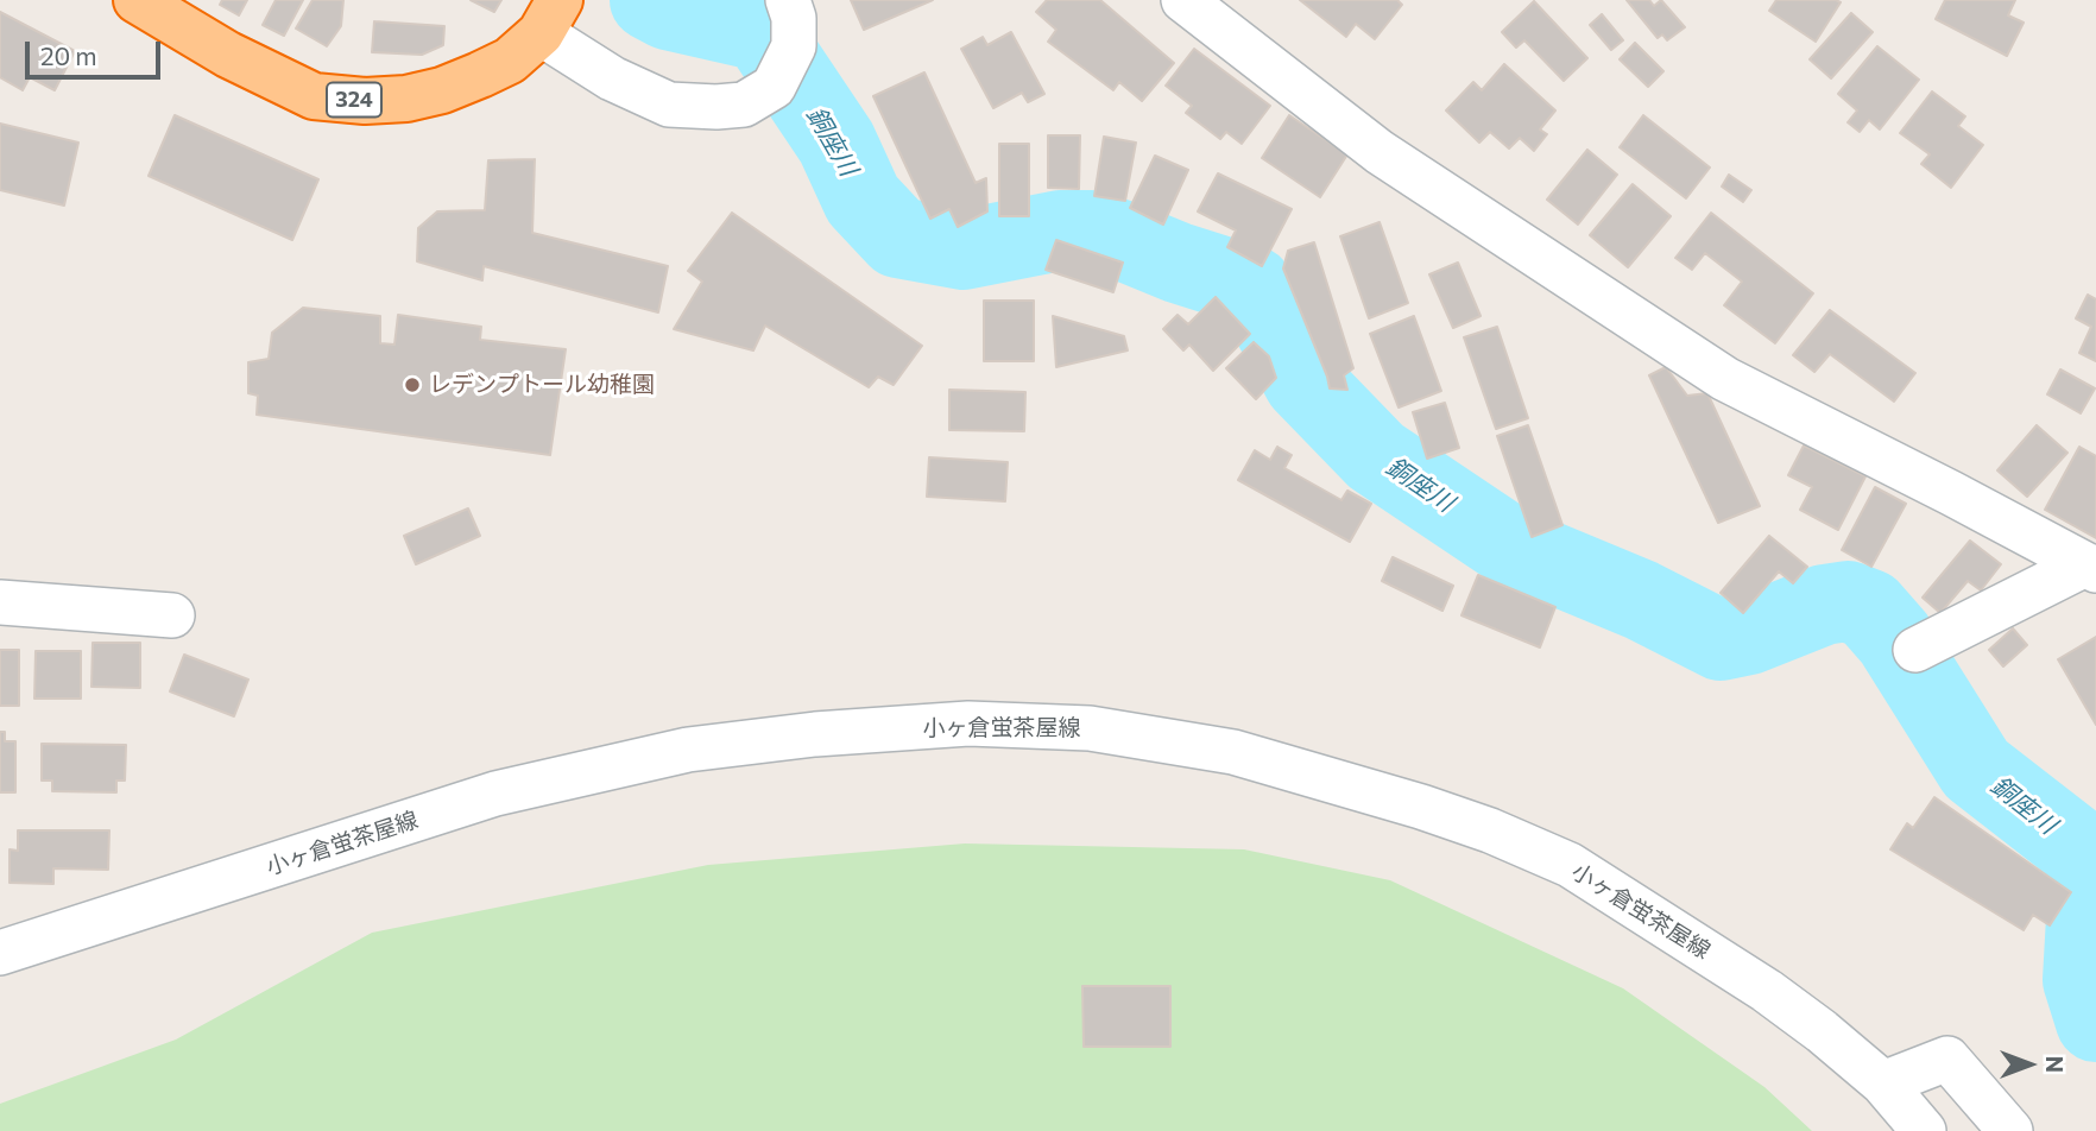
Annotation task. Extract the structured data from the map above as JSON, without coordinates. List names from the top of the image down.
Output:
{
  "streets": {
    "highway": ["324"],
    "street": ["小ヶ倉蛍茶屋線"]
  },
  "water": ["銅座川"],
  "places": ["レデンプトール幼稚園"],
  "scale_bar": "20 m",
  "north": "right"
}
